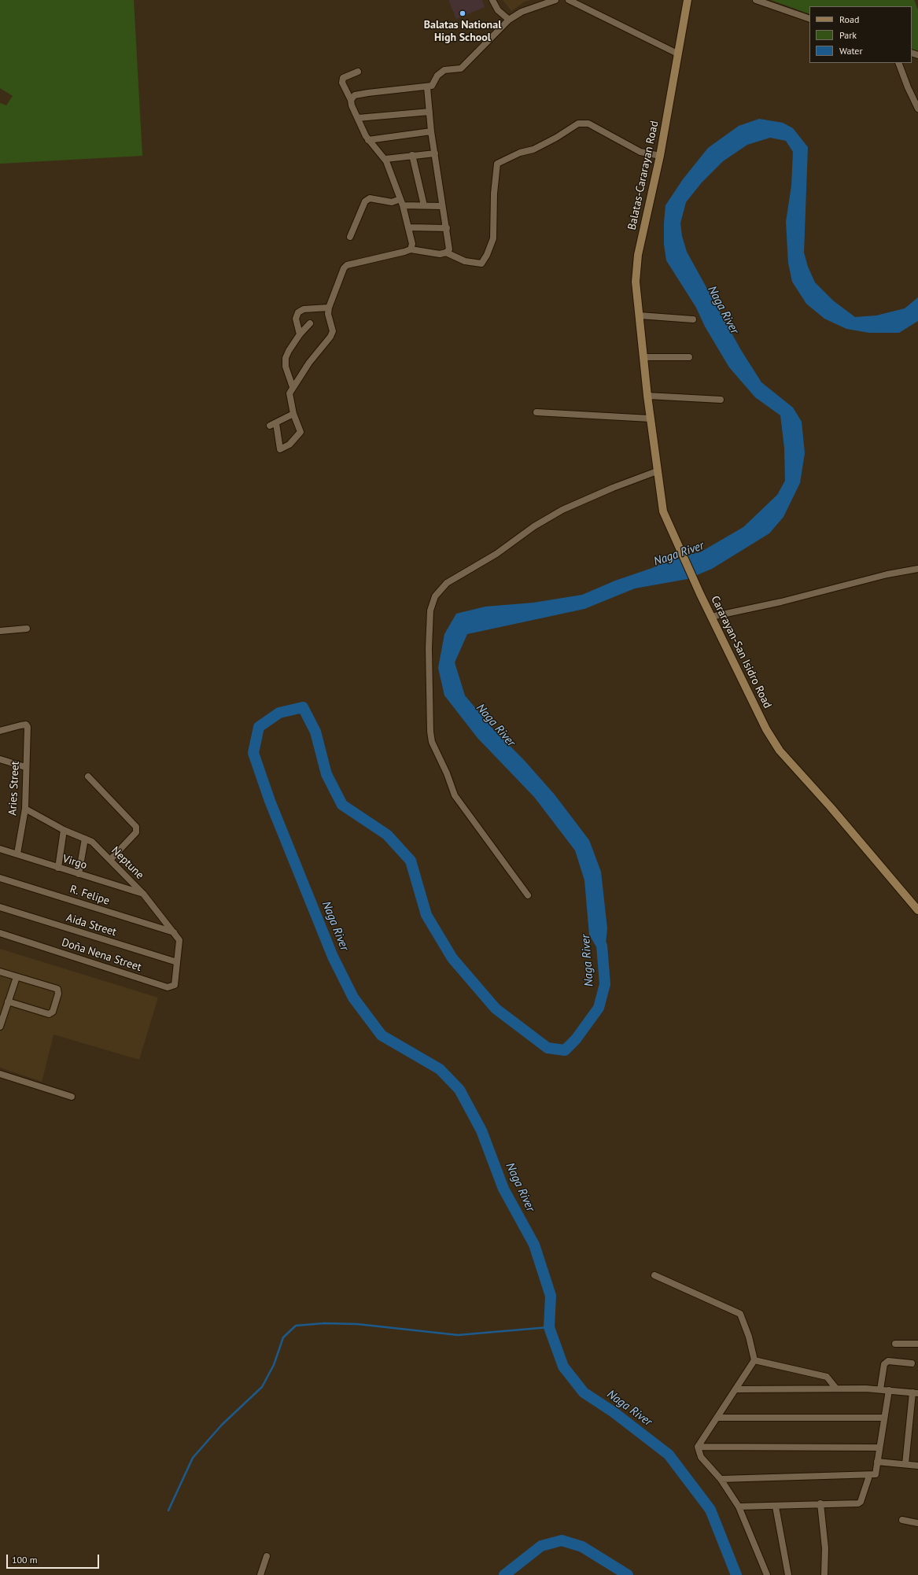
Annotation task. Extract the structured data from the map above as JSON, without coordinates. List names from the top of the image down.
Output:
{
  "streets": {
    "main road": ["Balatas-Cararayan Road", "Cararayan-San Isidro Road"],
    "street": [
      "Aries Street",
      "Virgo",
      "Neptune",
      "R. Felipe",
      "Aida Street",
      "Doña Nena Street"
    ]
  },
  "crossings": [
    ["Balatas-Cararayan Road", "Cararayan-San Isidro Road"],
    ["Aries Street", "Virgo"],
    ["Aries Street", "Neptune"],
    ["Virgo", "Neptune"],
    ["Neptune", "R. Felipe"],
    ["Neptune", "Aida Street"],
    ["Neptune", "Doña Nena Street"],
    ["Aida Street", "Doña Nena Street"]
  ],
  "water": ["Naga River"],
  "places": ["Balatas National High School"],
  "legend": ["Road", "Park", "Water"],
  "scale_bar": "100 m"
}
